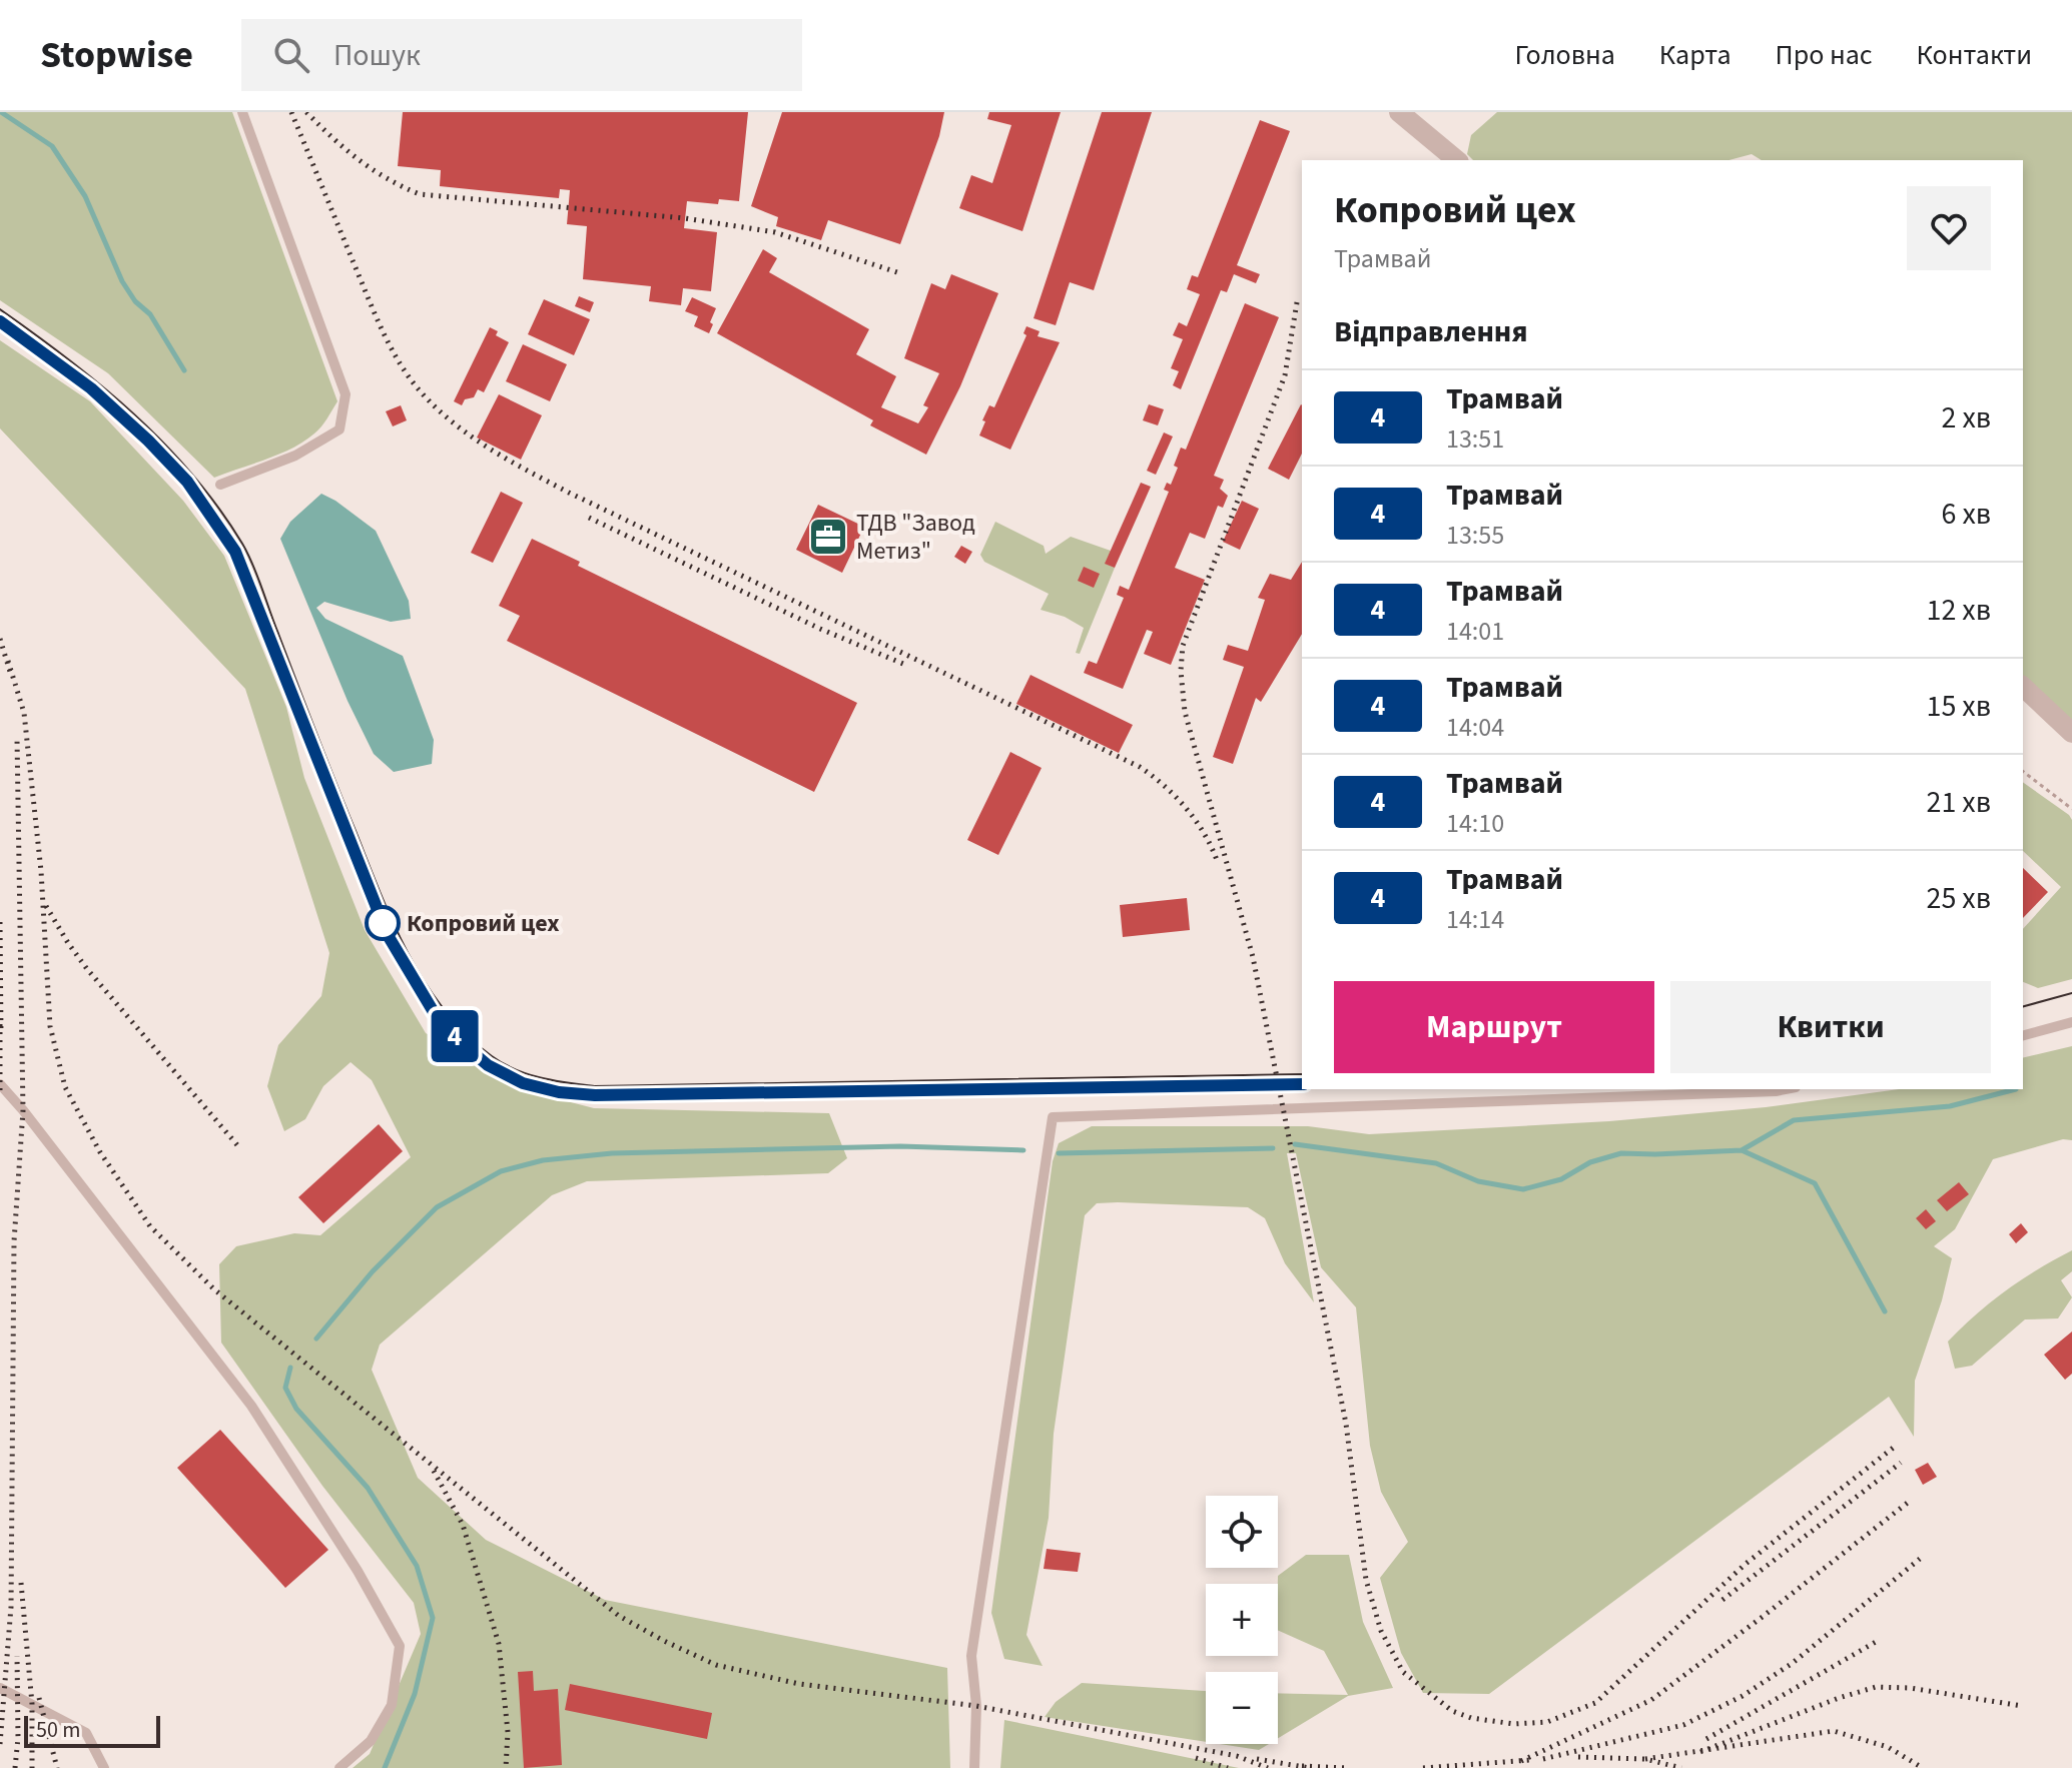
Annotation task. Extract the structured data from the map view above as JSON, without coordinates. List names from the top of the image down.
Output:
{
  "places": {
    "office": ["ТДВ \"Завод Метиз\""],
    "other": ["Копровий цех"]
  },
  "lines": ["tram line 4"],
  "scale_bar": "50 m",
  "page": {
    "header": "Stopwise",
    "search": "Пошук",
    "nav": [
      "Головна",
      "Карта",
      "Про нас",
      "Контакти"
    ],
    "on_map": "4",
    "heading": [
      ["Копровий цех", "Трамвай"],
      "Відправлення"
    ],
    "list": [
      {
        "mark": "4",
        "name": "Трамвай",
        "note": "13:51",
        "value": "2 хв"
      },
      {
        "mark": "4",
        "name": "Трамвай",
        "note": "13:55",
        "value": "6 хв"
      },
      {
        "mark": "4",
        "name": "Трамвай",
        "note": "14:01",
        "value": "12 хв"
      },
      {
        "mark": "4",
        "name": "Трамвай",
        "note": "14:04",
        "value": "15 хв"
      },
      {
        "mark": "4",
        "name": "Трамвай",
        "note": "14:10",
        "value": "21 хв"
      },
      {
        "mark": "4",
        "name": "Трамвай",
        "note": "14:14",
        "value": "25 хв"
      }
    ],
    "buttons": ["Маршрут", "Квитки"],
    "map_buttons": ["+", "−"],
    "scale": "50 m"
  }
}
